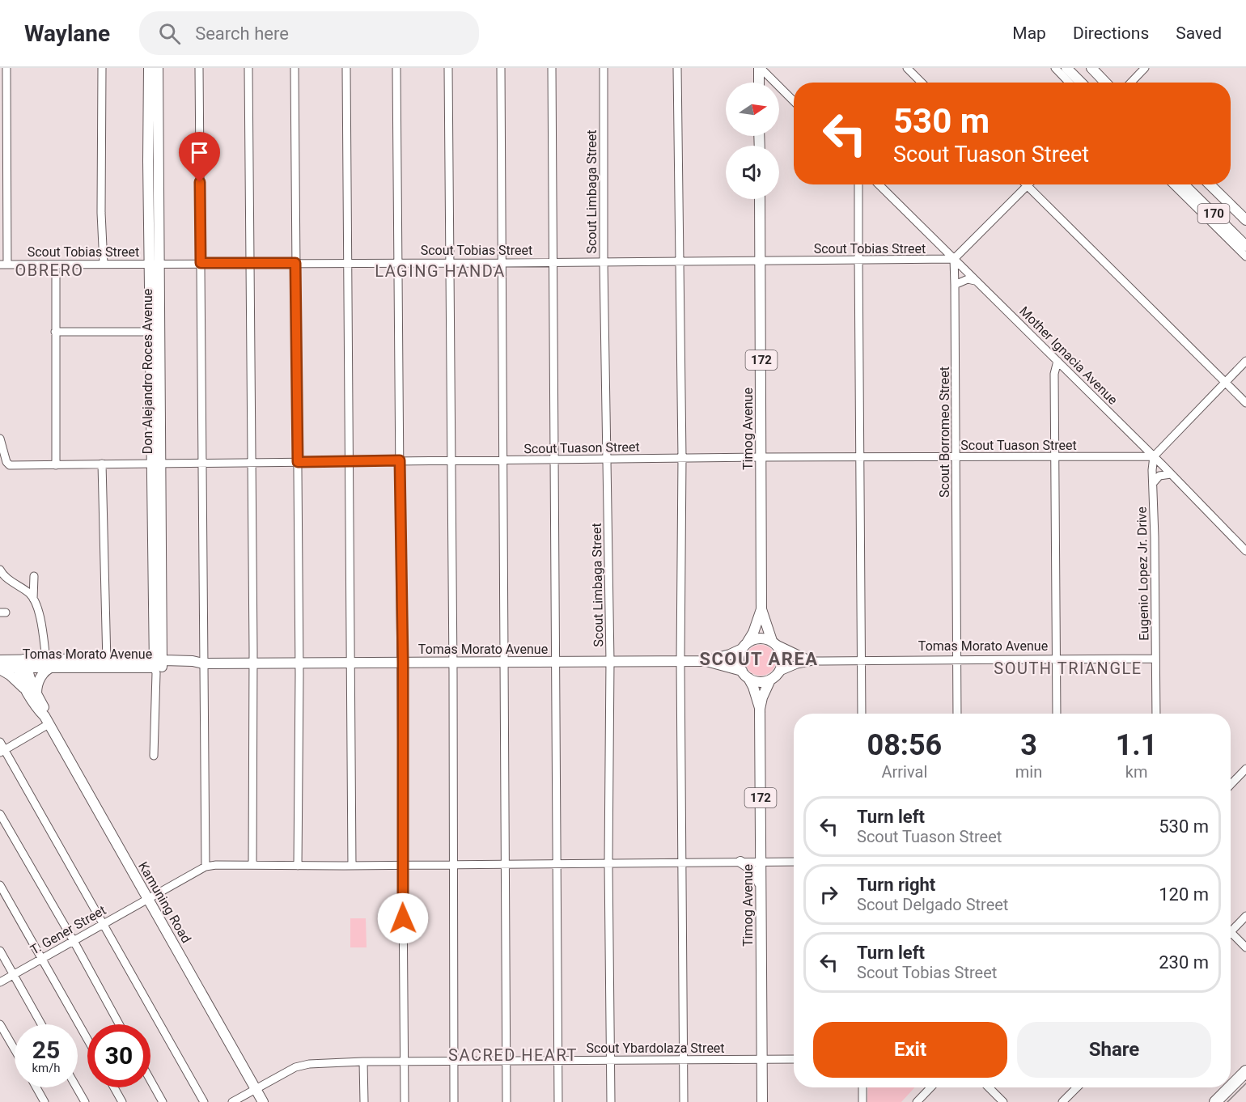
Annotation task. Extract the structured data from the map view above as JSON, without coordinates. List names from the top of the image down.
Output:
{
  "streets": {
    "main road": [
      "170",
      "172",
      "Don Alejandro Roces Avenue",
      "Timog Avenue",
      "Tomas Morato Avenue",
      "Kamuning Road"
    ],
    "street": [
      "Scout Limbaga Street",
      "Scout Tobias Street",
      "Mother Ignacia Avenue",
      "Scout Borromeo Street",
      "Scout Tuason Street",
      "Eugenio Lopez Jr. Drive",
      "T. Gener Street",
      "Scout Ybardolaza Street"
    ]
  },
  "crossings": [
    ["Scout Limbaga Street", "Scout Tobias Street"],
    ["Scout Limbaga Street", "Scout Tuason Street"],
    ["Scout Limbaga Street", "Tomas Morato Avenue"],
    ["Scout Limbaga Street", "Scout Ybardolaza Street"],
    ["Scout Tobias Street", "Mother Ignacia Avenue"],
    ["Scout Tobias Street", "Don Alejandro Roces Avenue"],
    ["Scout Tobias Street", "Timog Avenue"],
    ["Scout Tobias Street", "Scout Borromeo Street"],
    ["Mother Ignacia Avenue", "Scout Borromeo Street"],
    ["Mother Ignacia Avenue", "Scout Tuason Street"],
    ["Mother Ignacia Avenue", "Eugenio Lopez Jr. Drive"],
    ["172", "Timog Avenue"],
    ["172", "Tomas Morato Avenue"],
    ["Don Alejandro Roces Avenue", "Scout Tuason Street"],
    ["Don Alejandro Roces Avenue", "Tomas Morato Avenue"],
    ["Timog Avenue", "Scout Tuason Street"],
    ["Timog Avenue", "Tomas Morato Avenue"],
    ["Timog Avenue", "Scout Ybardolaza Street"],
    ["Scout Borromeo Street", "Scout Tuason Street"],
    ["Scout Borromeo Street", "Tomas Morato Avenue"],
    ["Scout Tuason Street", "Eugenio Lopez Jr. Drive"],
    ["Eugenio Lopez Jr. Drive", "Tomas Morato Avenue"],
    ["Tomas Morato Avenue", "Kamuning Road"],
    ["Kamuning Road", "T. Gener Street"],
    ["Kamuning Road", "Scout Ybardolaza Street"]
  ],
  "districts": [
    "OBRERO",
    "LAGING HANDA",
    "SCOUT AREA",
    "SOUTH TRIANGLE",
    "SACRED HEART"
  ],
  "north": "right",
  "page": {
    "header": "Waylane",
    "search": "Search here",
    "nav": ["Map", "Directions", "Saved"],
    "turn": ["530 m", "Scout Tuason Street"],
    "eta": [
      "08:56",
      "Arrival",
      "3",
      "min",
      "1.1",
      "km"
    ],
    "list": [
      {
        "name": "Turn left",
        "note": "Scout Tuason Street",
        "value": "530 m"
      },
      {
        "name": "Turn right",
        "note": "Scout Delgado Street",
        "value": "120 m"
      },
      {
        "name": "Turn left",
        "note": "Scout Tobias Street",
        "value": "230 m"
      }
    ],
    "buttons": ["Exit", "Share"],
    "speed": "25 km/h",
    "limit": "30"
  }
}
